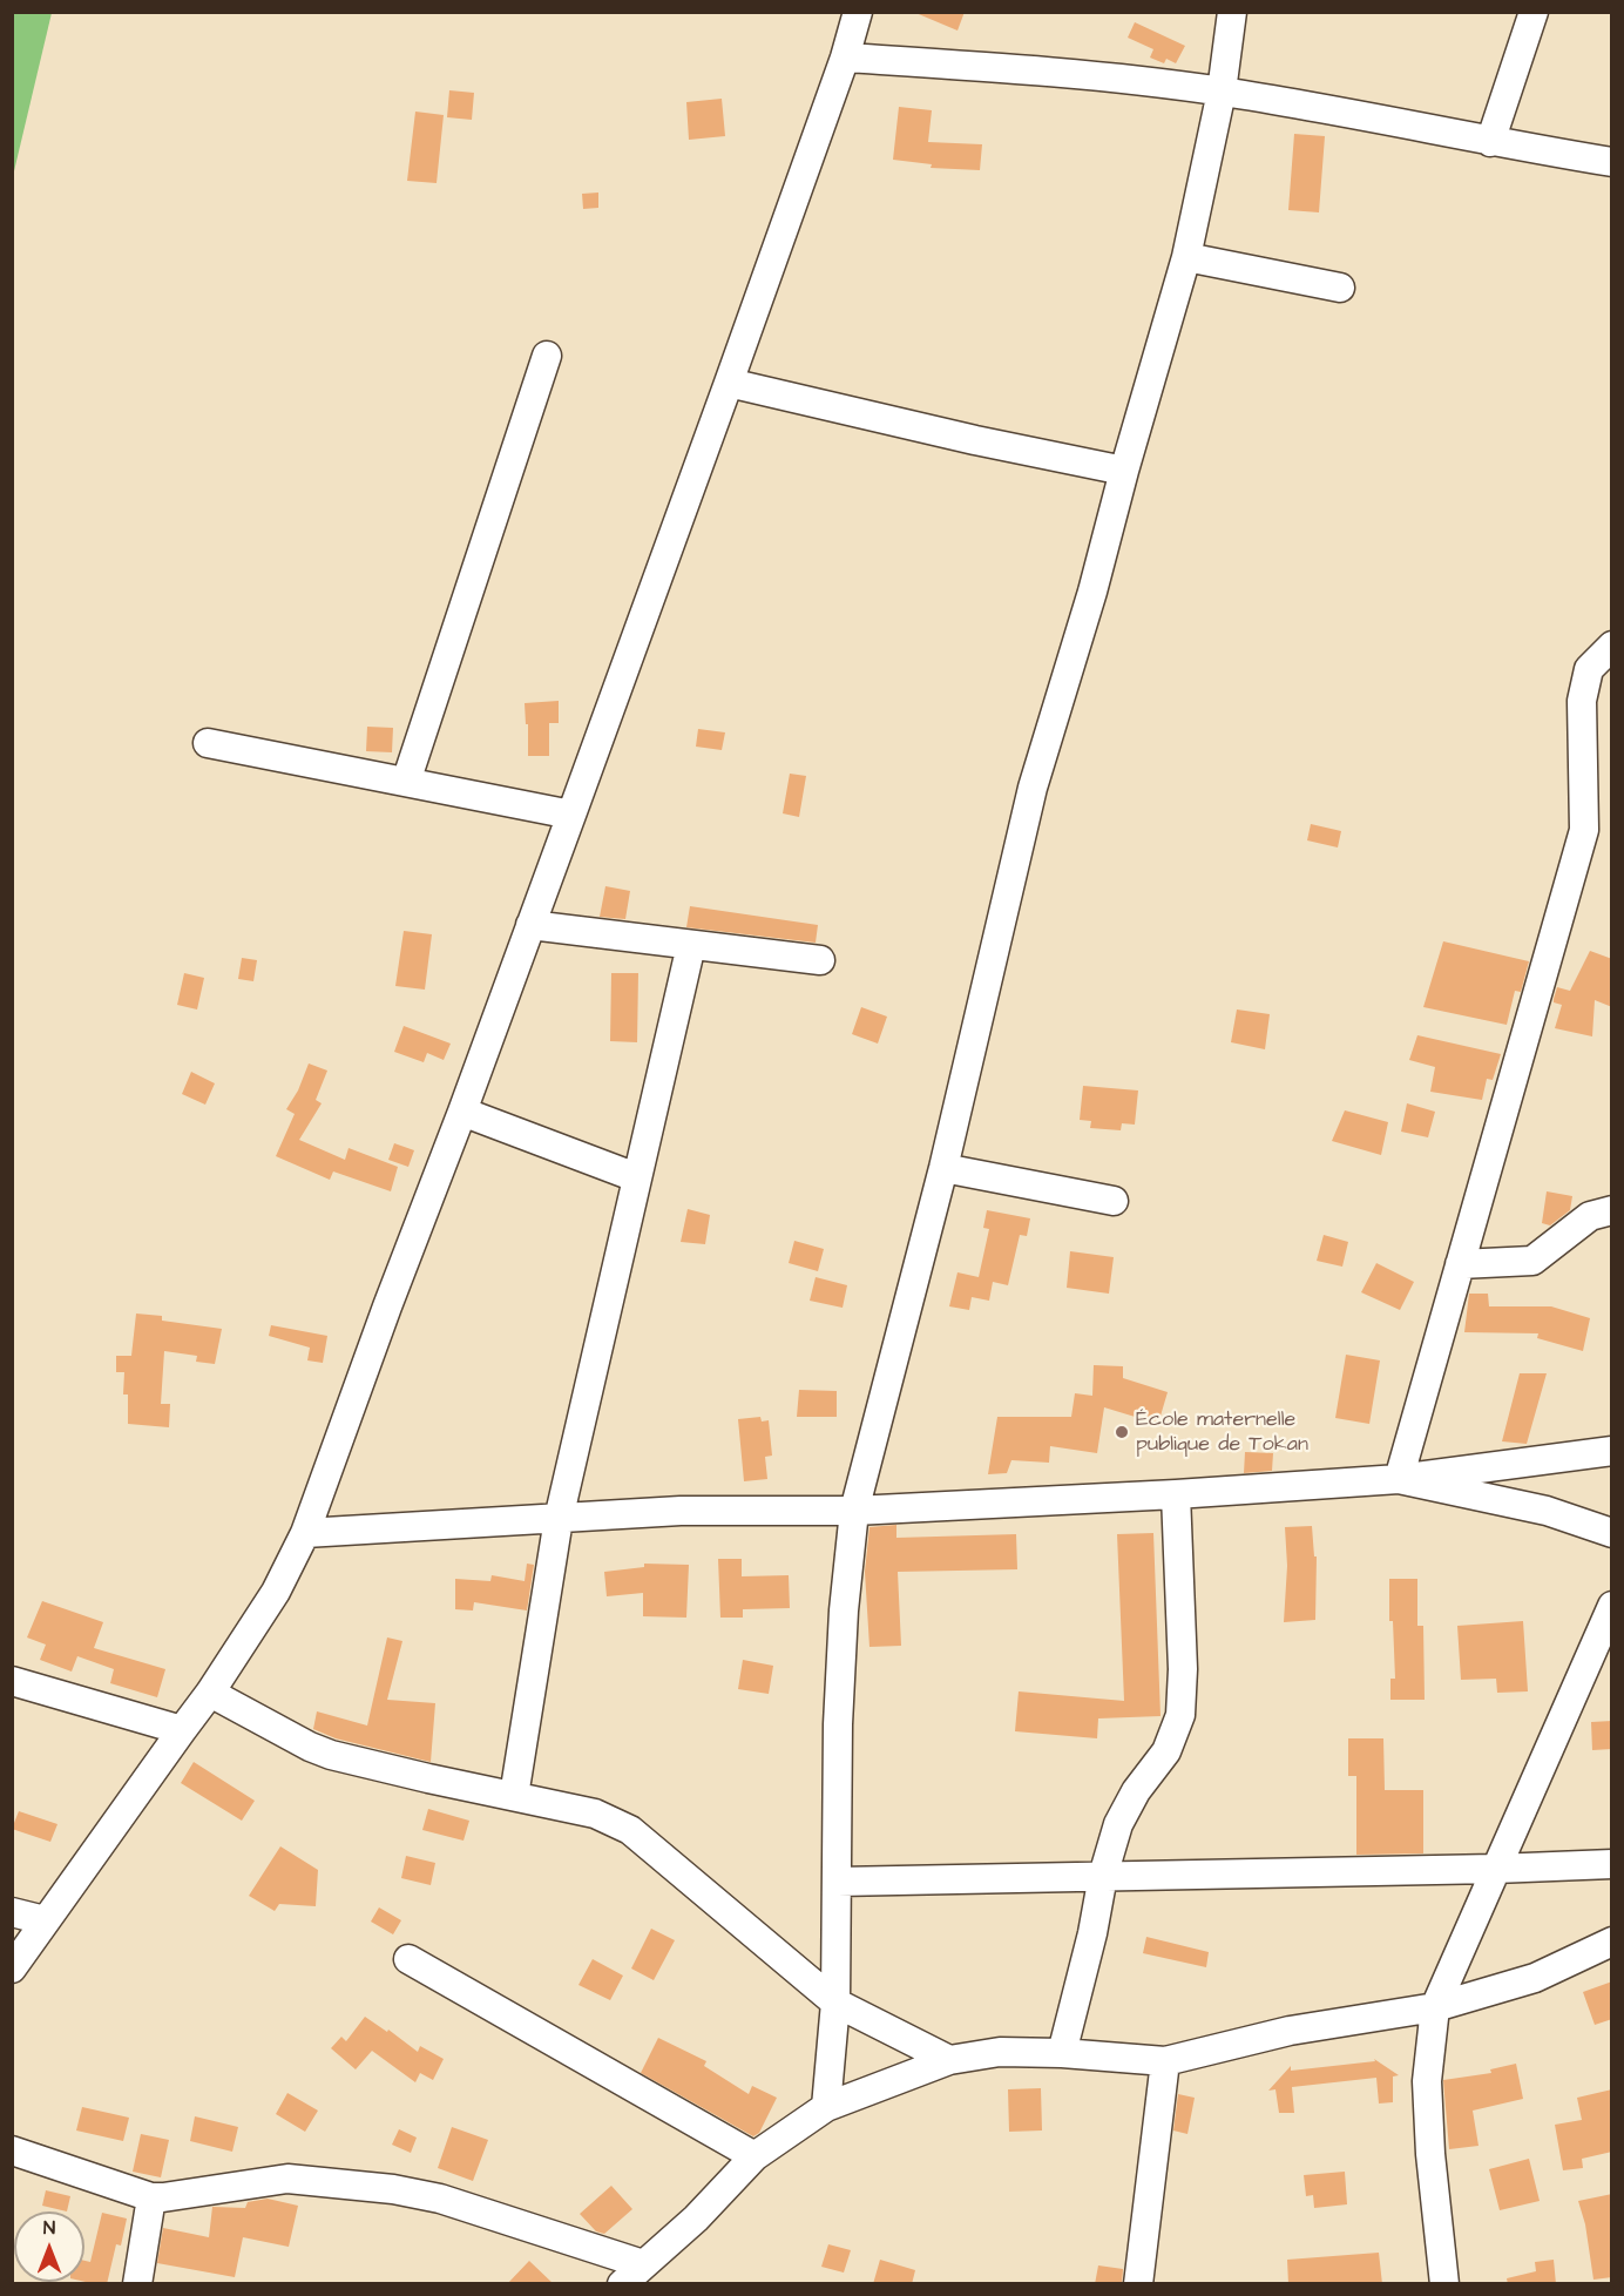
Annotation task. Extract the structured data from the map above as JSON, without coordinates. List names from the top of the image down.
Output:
{
  "places": ["École maternelle publique de Tokan"],
  "north": "top"
}
